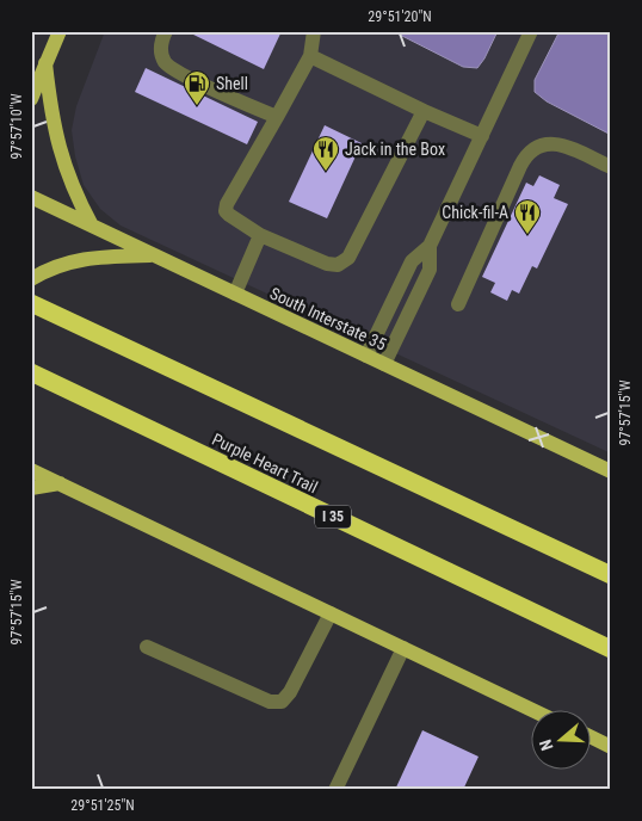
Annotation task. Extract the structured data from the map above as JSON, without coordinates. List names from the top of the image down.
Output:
{
  "streets": {
    "highway": ["Purple Heart Trail", "I 35"],
    "main road": ["South Interstate 35"]
  },
  "places": {
    "fuel station": ["Shell"],
    "restaurant": ["Jack in the Box", "Chick-fil-A"]
  },
  "north": "left",
  "coordinates": [
    "29°51'20\"N",
    "97°57'10\"W",
    "97°57'15\"W",
    "29°51'25\"N"
  ]
}
